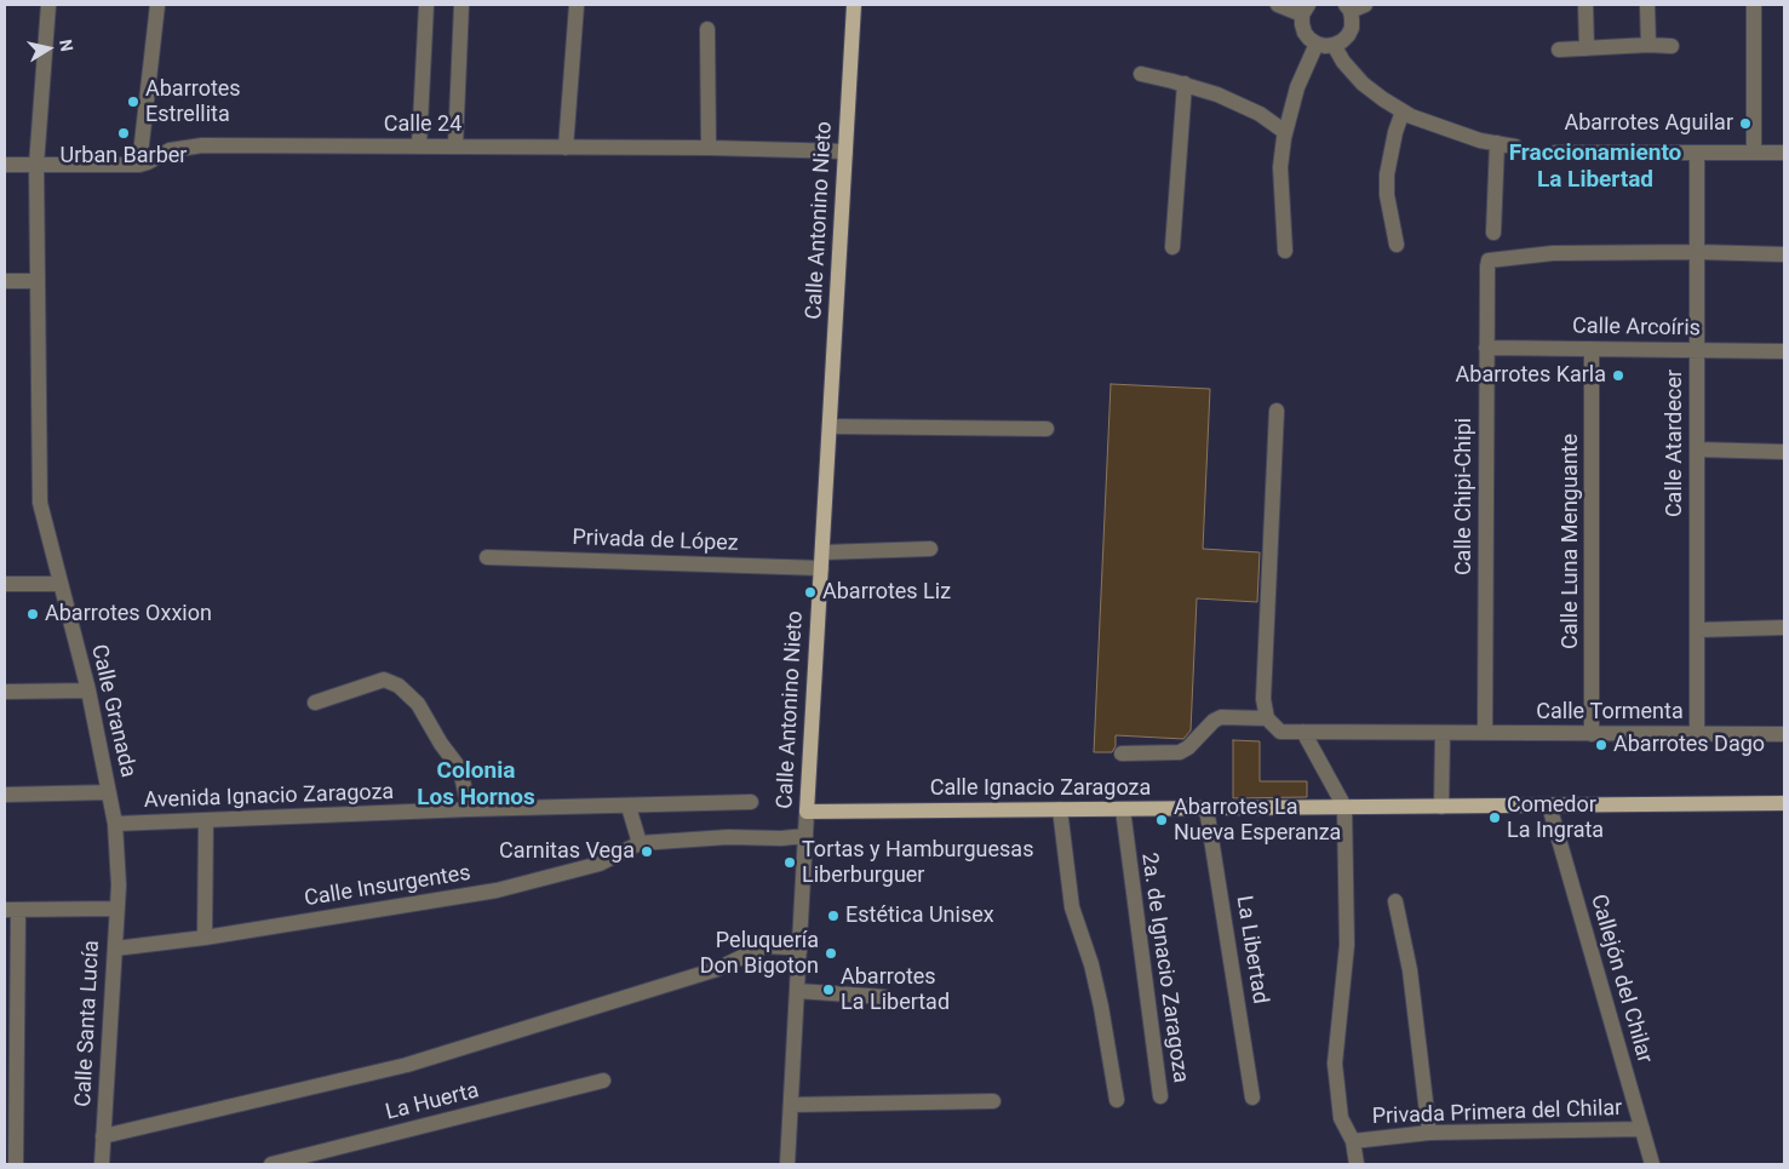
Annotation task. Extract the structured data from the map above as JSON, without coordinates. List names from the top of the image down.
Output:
{
  "streets": {
    "main road": ["Calle Antonino Nieto", "Calle Ignacio Zaragoza"],
    "street": [
      "Calle 24",
      "Calle Arcoíris",
      "Calle Atardecer",
      "Calle Chipi-Chipi",
      "Privada de López",
      "Calle Luna Menguante",
      "Calle Granada",
      "Calle Tormenta",
      "Avenida Ignacio Zaragoza",
      "Calle Insurgentes",
      "La Libertad",
      "2a. de Ignacio Zaragoza",
      "Callejón del Chilar",
      "Calle Santa Lucía",
      "La Huerta",
      "Privada Primera del Chilar"
    ]
  },
  "crossings": [
    ["Calle 24", "Calle Antonino Nieto"],
    ["Calle 24", "Calle Granada"],
    ["Calle Antonino Nieto", "Privada de López"],
    ["Calle Antonino Nieto", "Calle Ignacio Zaragoza"],
    ["Calle Antonino Nieto", "Calle Insurgentes"],
    ["Calle Arcoíris", "Calle Atardecer"],
    ["Calle Arcoíris", "Calle Chipi-Chipi"],
    ["Calle Arcoíris", "Calle Luna Menguante"],
    ["Calle Atardecer", "Calle Chipi-Chipi"],
    ["Calle Atardecer", "Calle Tormenta"],
    ["Calle Chipi-Chipi", "Calle Tormenta"],
    ["Calle Luna Menguante", "Calle Tormenta"],
    ["Calle Granada", "Avenida Ignacio Zaragoza"],
    ["Calle Granada", "Calle Santa Lucía"],
    ["Calle Ignacio Zaragoza", "La Libertad"],
    ["Calle Ignacio Zaragoza", "2a. de Ignacio Zaragoza"],
    ["Calle Ignacio Zaragoza", "Callejón del Chilar"],
    ["Calle Insurgentes", "Calle Santa Lucía"],
    ["Callejón del Chilar", "Privada Primera del Chilar"]
  ],
  "districts": ["Fraccionamiento La Libertad", "Colonia Los Hornos"],
  "places": [
    "Abarrotes Estrellita",
    "Abarrotes Aguilar",
    "Urban Barber",
    "Abarrotes Karla",
    "Abarrotes Liz",
    "Abarrotes Oxxion",
    "Abarrotes Dago",
    "Comedor La Ingrata",
    "Abarrotes La Nueva Esperanza",
    "Carnitas Vega",
    "Tortas y Hamburguesas Liberburguer",
    "Estética Unisex",
    "Peluquería Don Bigoton",
    "Abarrotes La Libertad"
  ],
  "north": "right"
}
